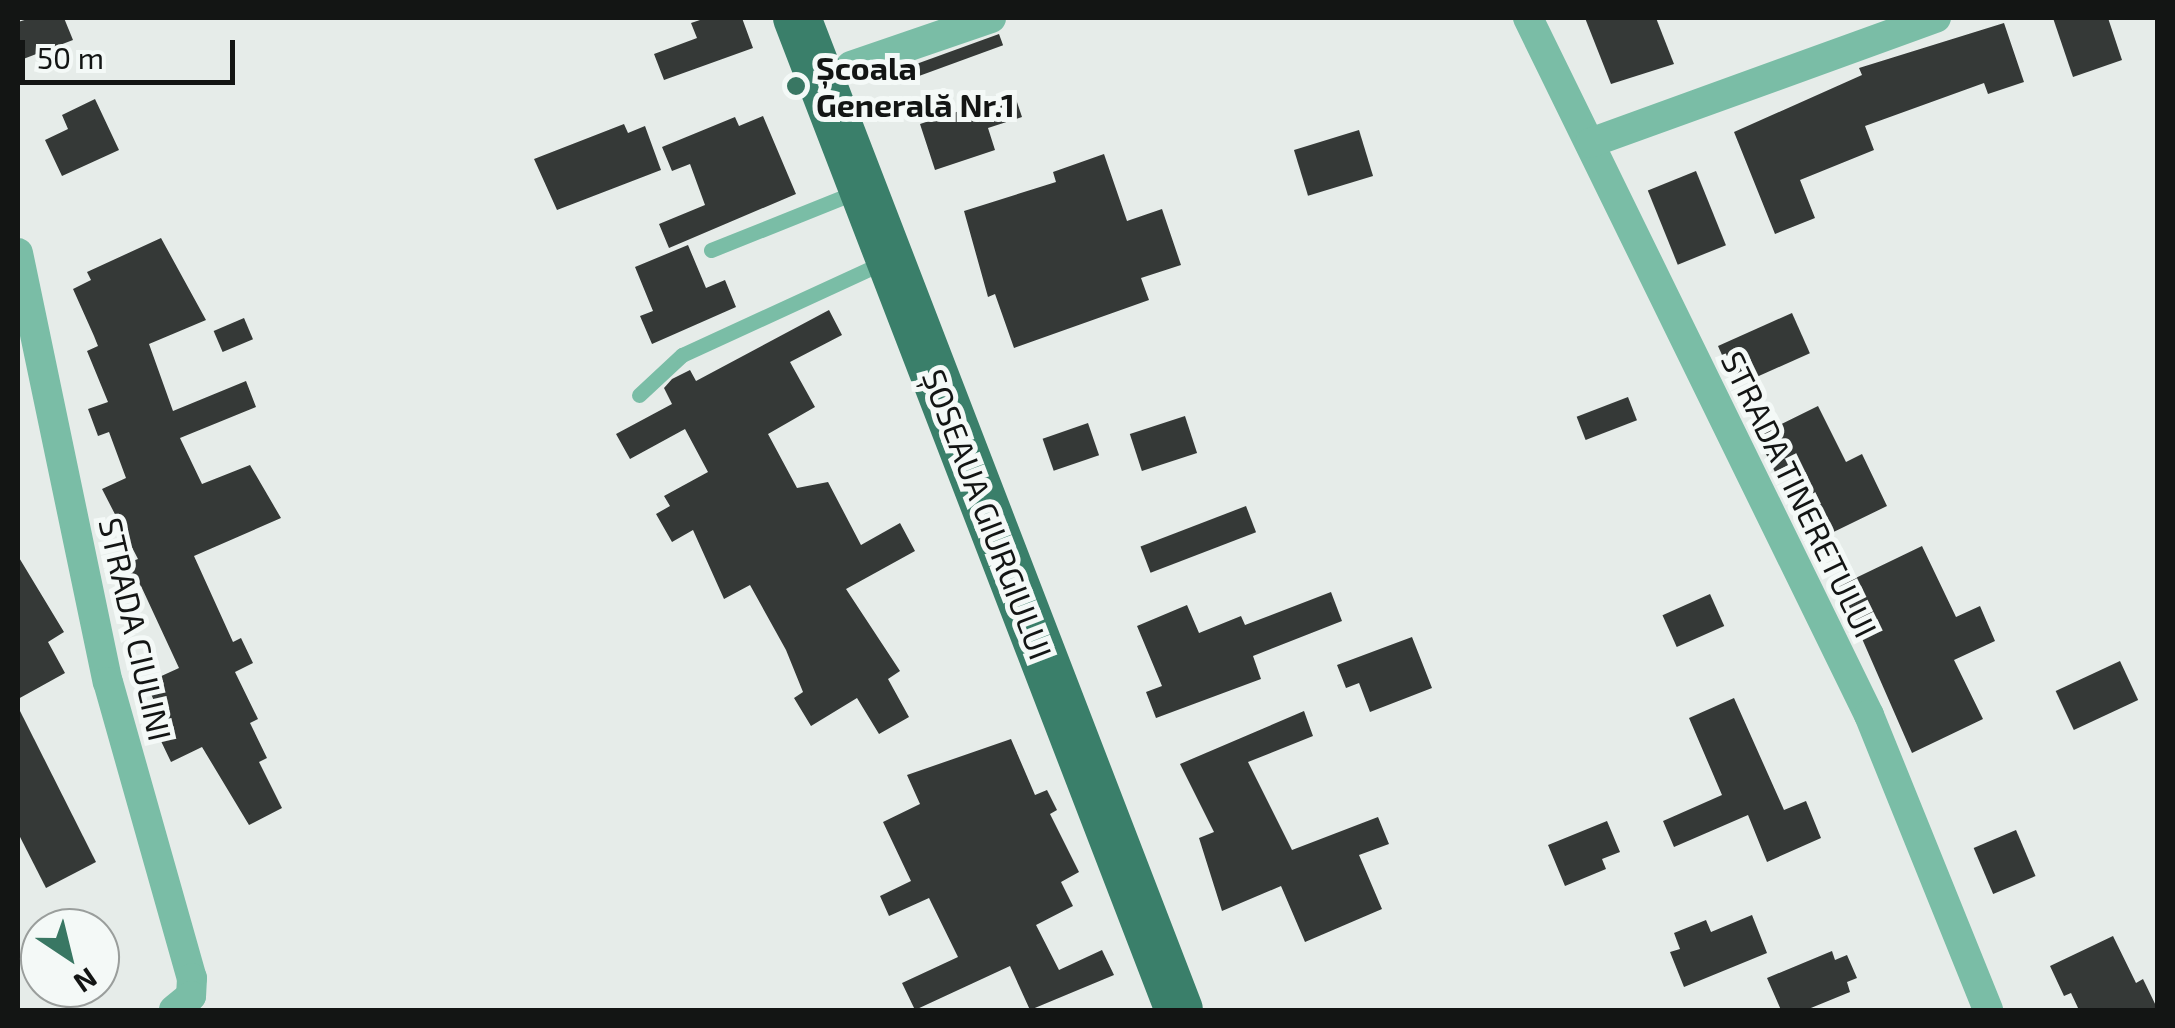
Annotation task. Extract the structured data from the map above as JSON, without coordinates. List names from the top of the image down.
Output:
{
  "streets": {
    "highway": ["ȘOSEAUA GIURGIULUI"],
    "street": ["STRADA TINERETULUI", "STRADA CIULINI"]
  },
  "places": ["Școala Generală Nr.1"],
  "scale_bar": "50 m",
  "north": "bottom right"
}
